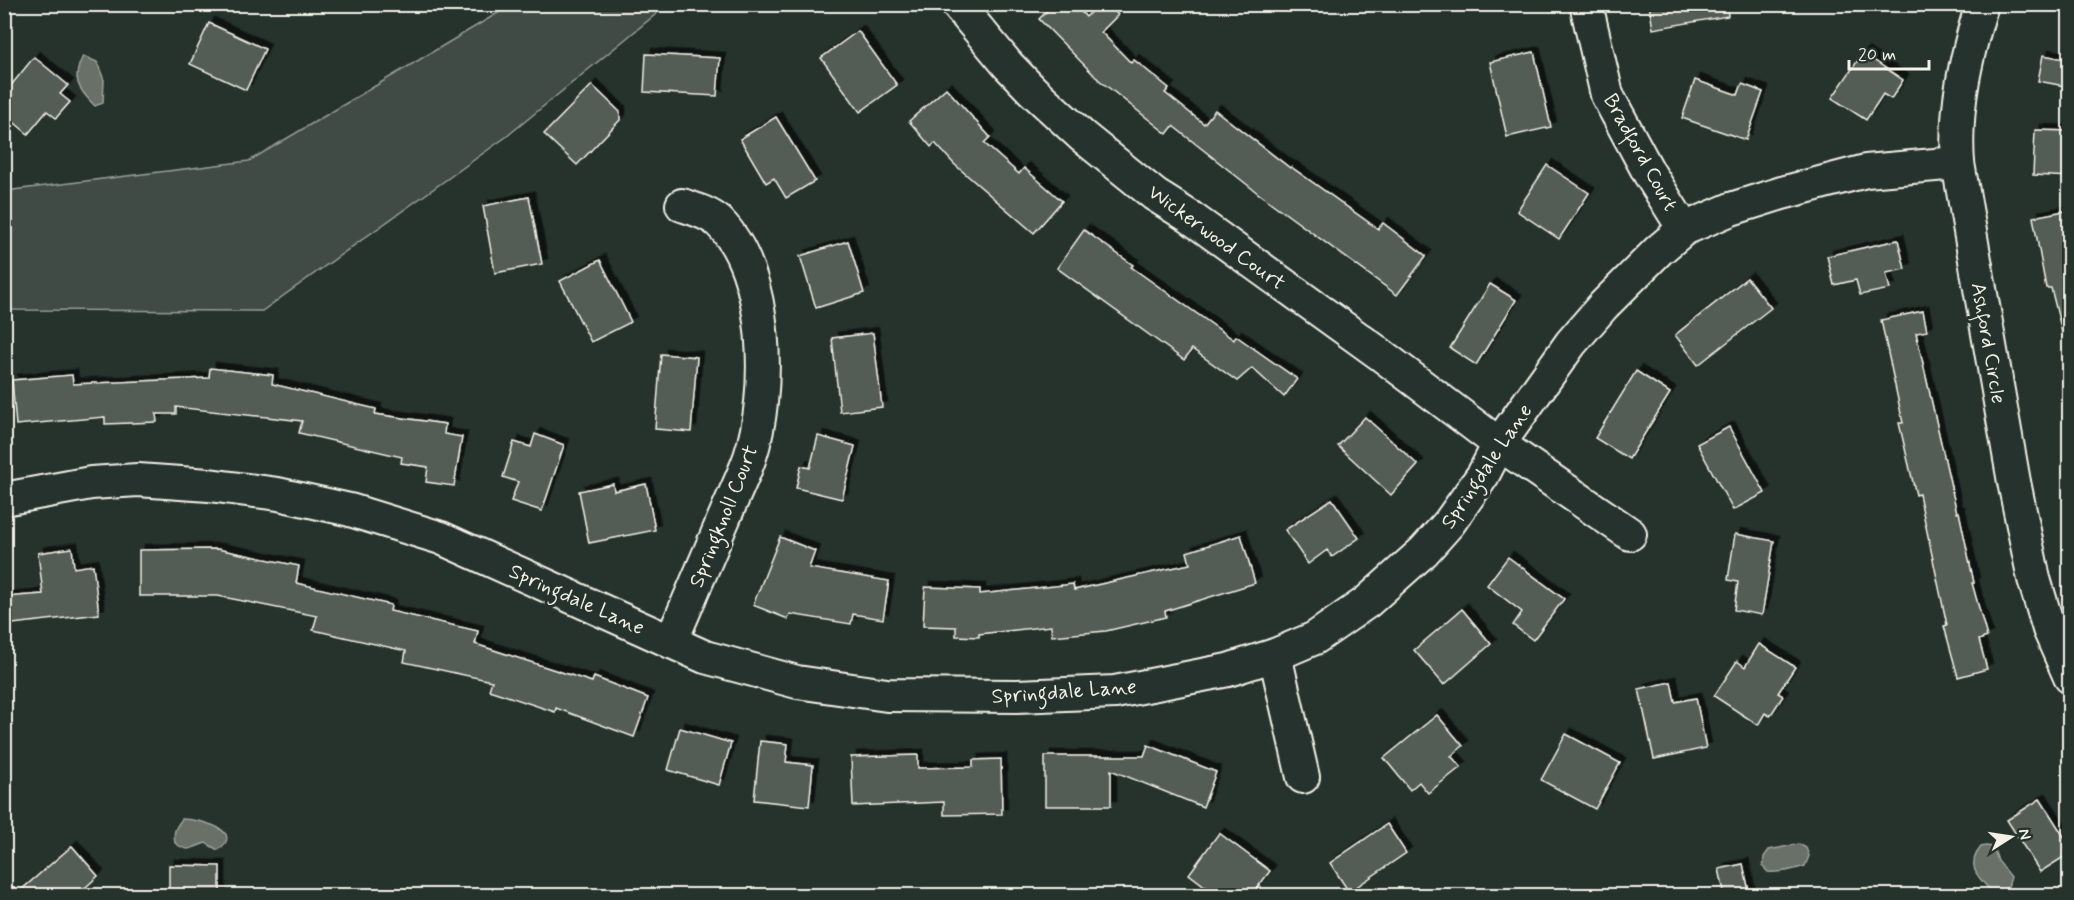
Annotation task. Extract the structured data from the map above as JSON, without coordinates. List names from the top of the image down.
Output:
{
  "streets": {
    "street": [
      "Bradford Court",
      "Wickerwood Court",
      "Ashford Circle",
      "Springdale Lane",
      "Springknoll Court"
    ]
  },
  "crossings": [
    ["Bradford Court", "Springdale Lane"],
    ["Wickerwood Court", "Springdale Lane"],
    ["Ashford Circle", "Springdale Lane"],
    ["Springdale Lane", "Springknoll Court"]
  ],
  "scale_bar": "20 m",
  "north": "right"
}
